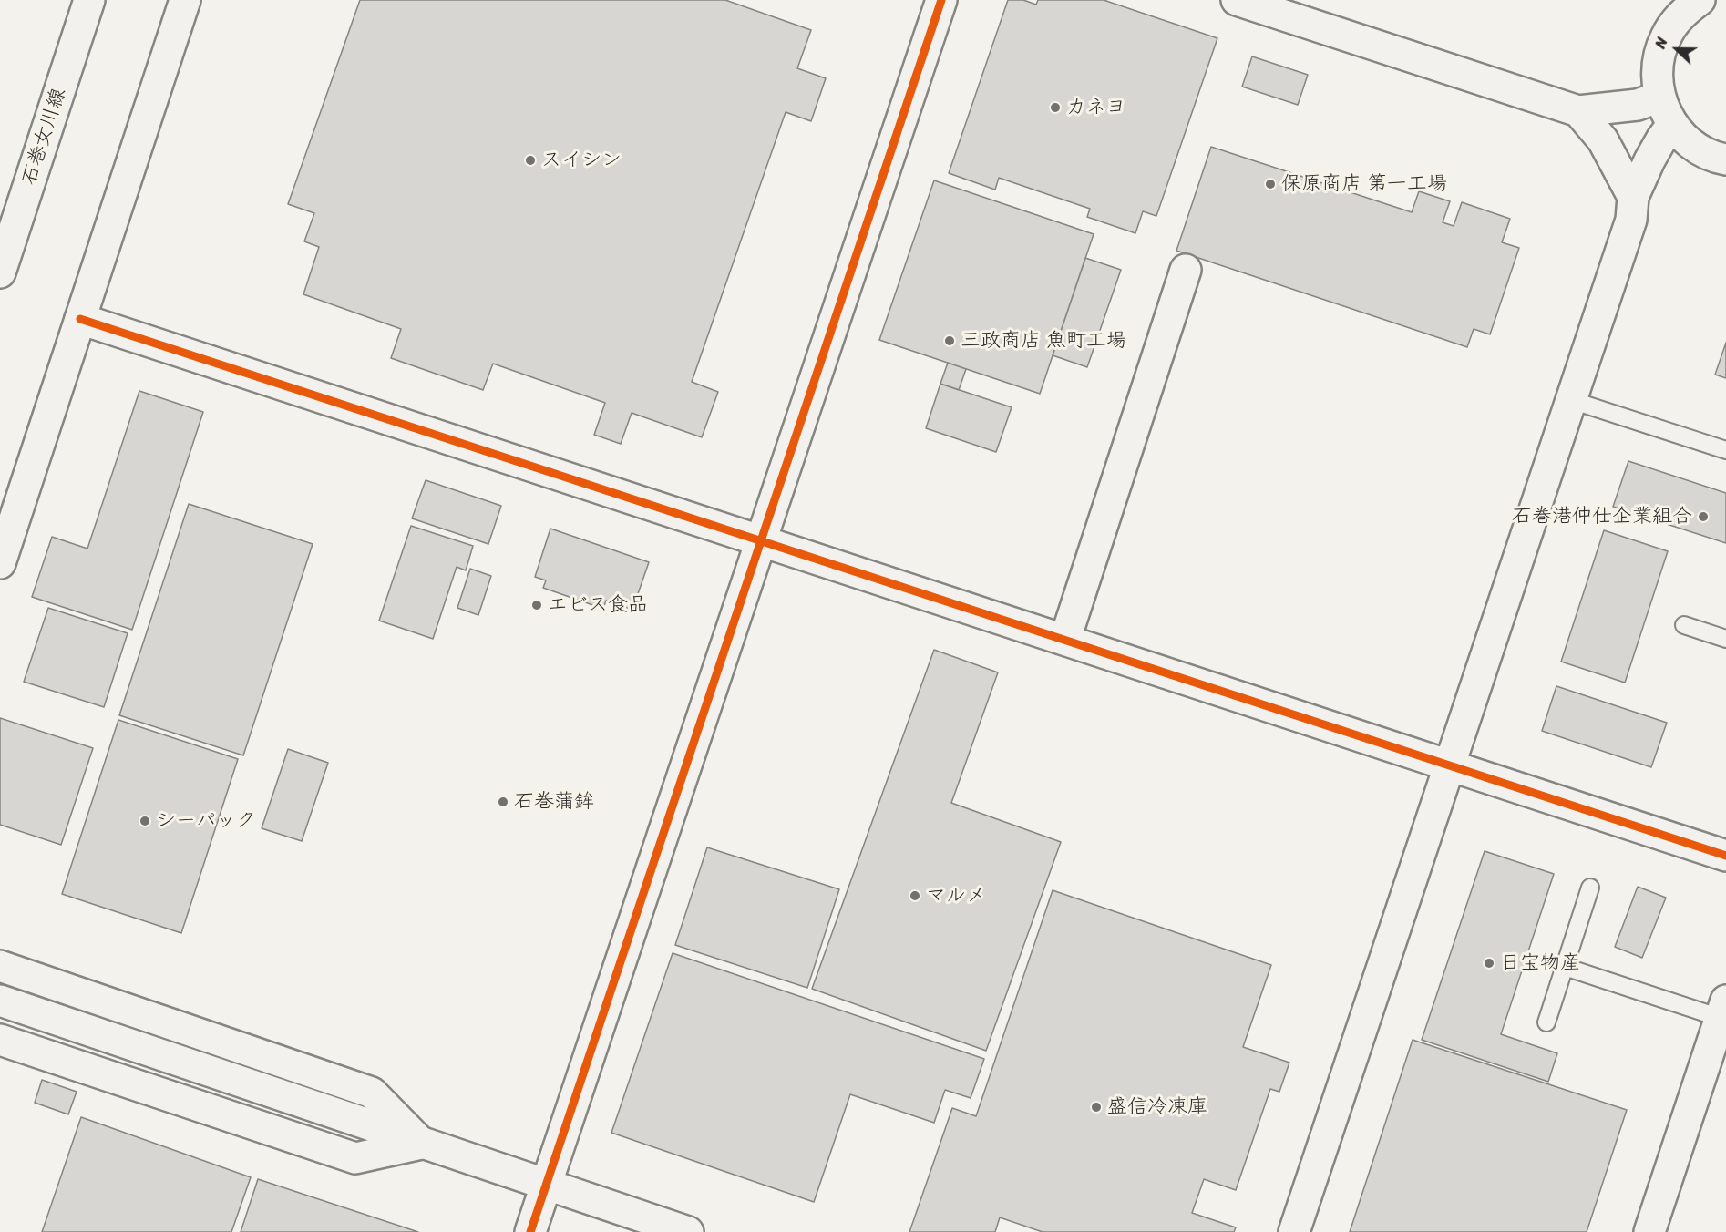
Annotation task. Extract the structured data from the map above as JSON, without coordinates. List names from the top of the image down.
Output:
{
  "streets": {
    "street": ["石巻女川線"]
  },
  "places": [
    "カネヨ",
    "スイシン",
    "保原商店 第一工場",
    "三政商店 魚町工場",
    "石巻港仲仕企業組合",
    "エビス食品",
    "石巻蒲鉾",
    "シーパック",
    "マルメ",
    "日宝物産",
    "盛信冷凍庫"
  ],
  "north": "left"
}
